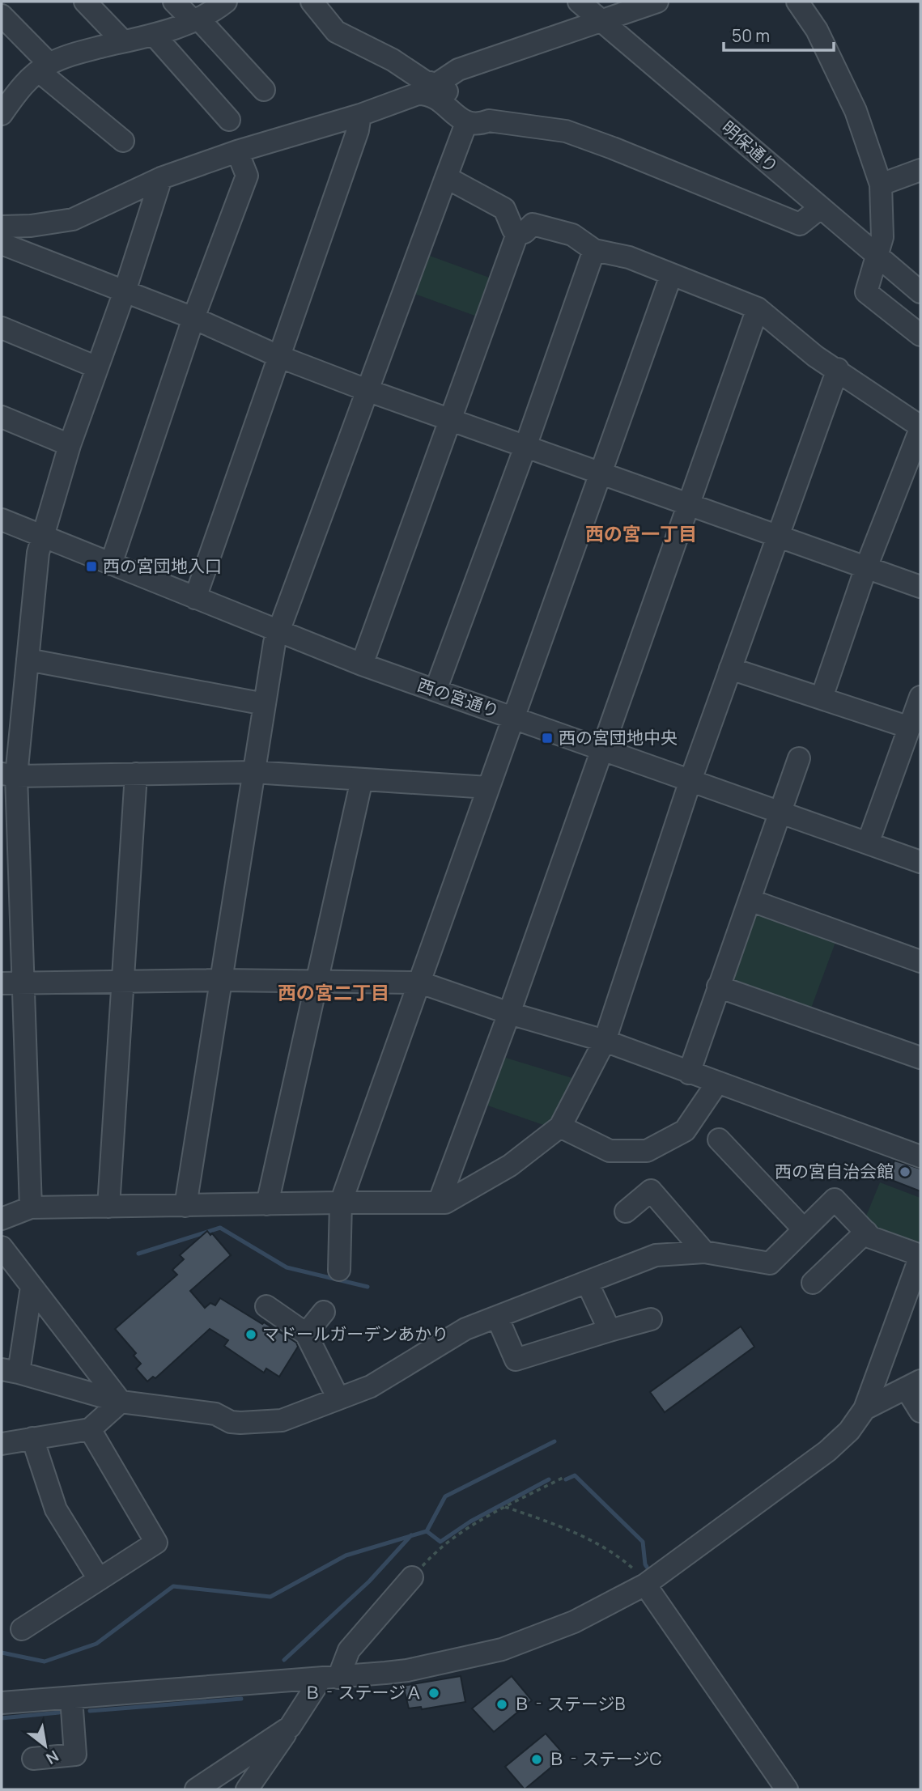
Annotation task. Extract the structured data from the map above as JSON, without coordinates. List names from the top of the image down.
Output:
{
  "streets": {
    "street": ["明保通り", "西の宮通り"]
  },
  "districts": ["西の宮一丁目", "西の宮二丁目"],
  "places": {
    "transit": ["西の宮団地入口", "西の宮団地中央"],
    "other": [
      "西の宮自治会館",
      "マドールガーデンあかり",
      "Ｂ‐ステージＡ",
      "Ｂ‐ステージB",
      "Ｂ‐ステージC"
    ]
  },
  "scale_bar": "50 m",
  "north": "bottom right"
}
